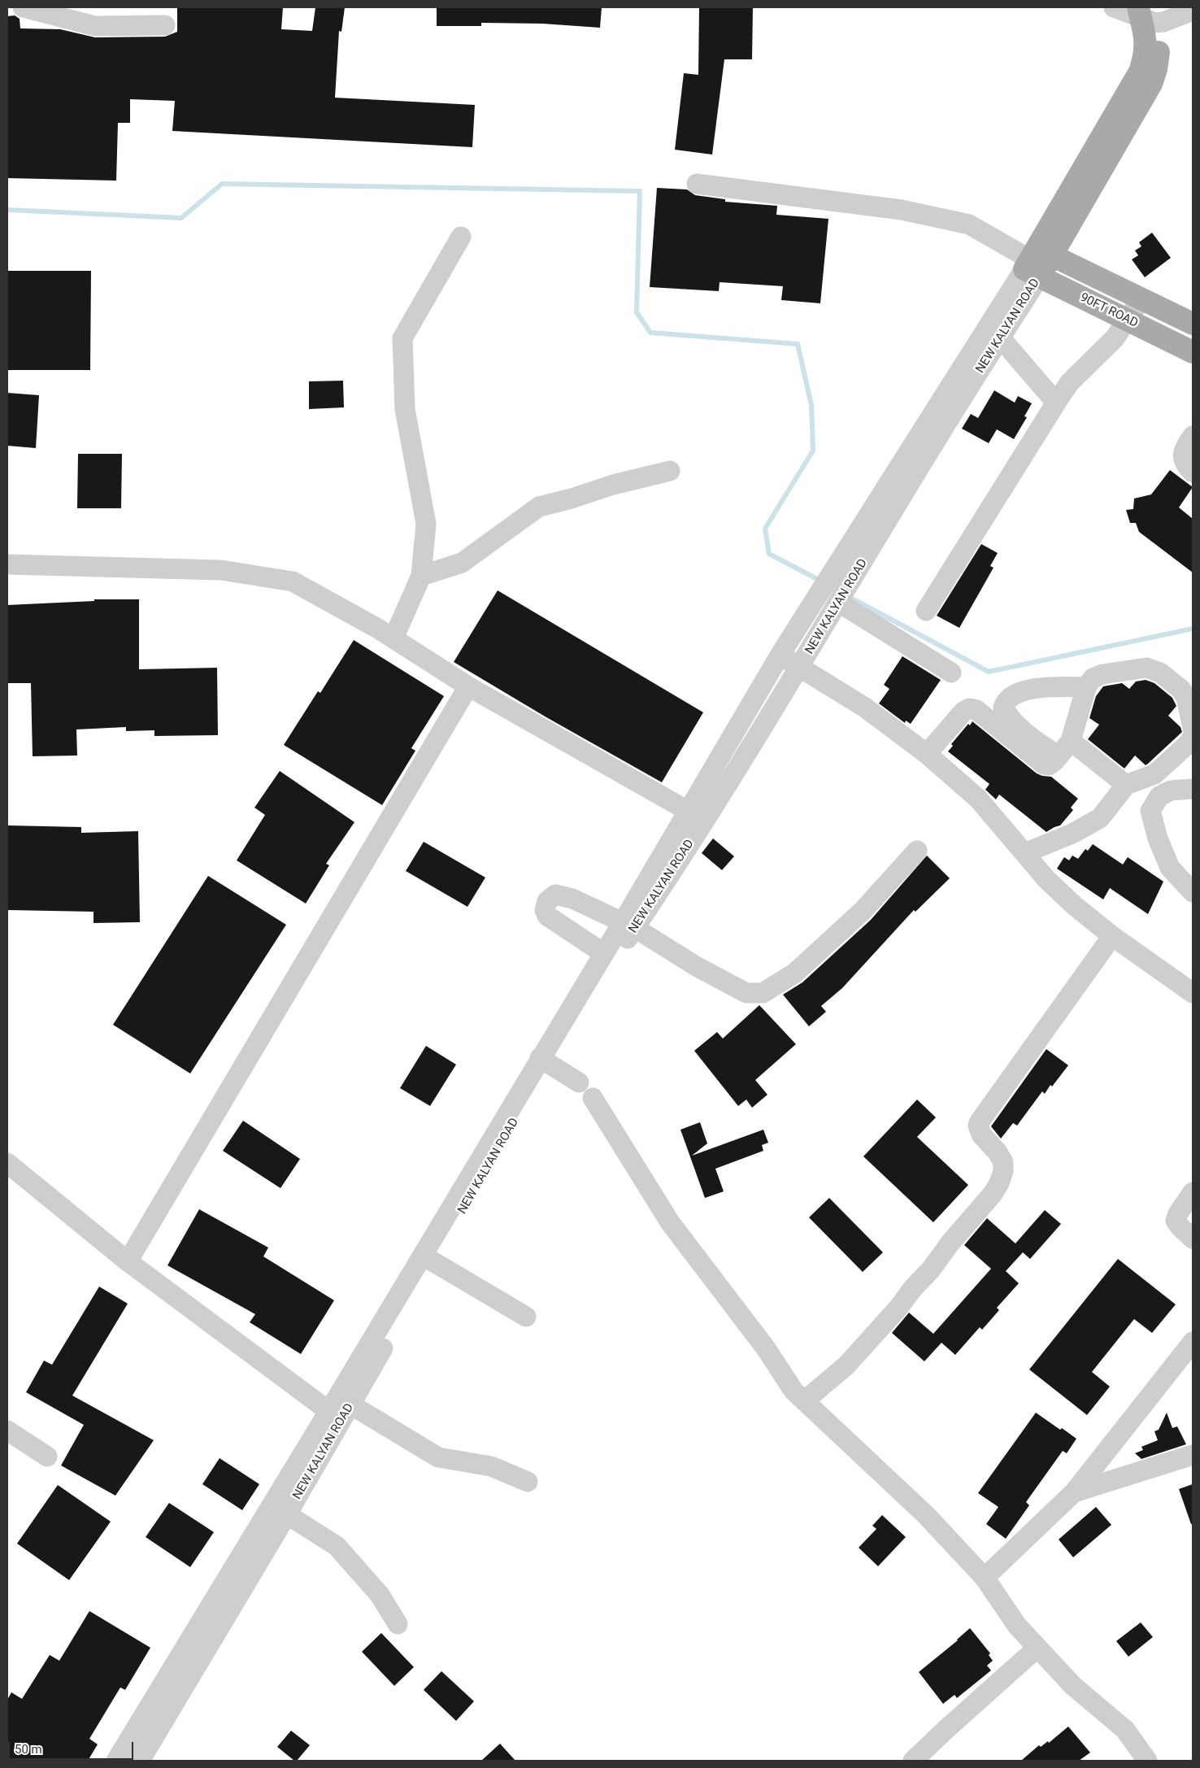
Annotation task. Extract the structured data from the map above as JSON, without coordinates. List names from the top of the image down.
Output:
{
  "streets": {
    "main road": ["90FT ROAD", "NEW KALYAN ROAD"]
  },
  "crossings": [
    ["90FT ROAD", "NEW KALYAN ROAD"]
  ],
  "scale_bar": "50 m"
}
